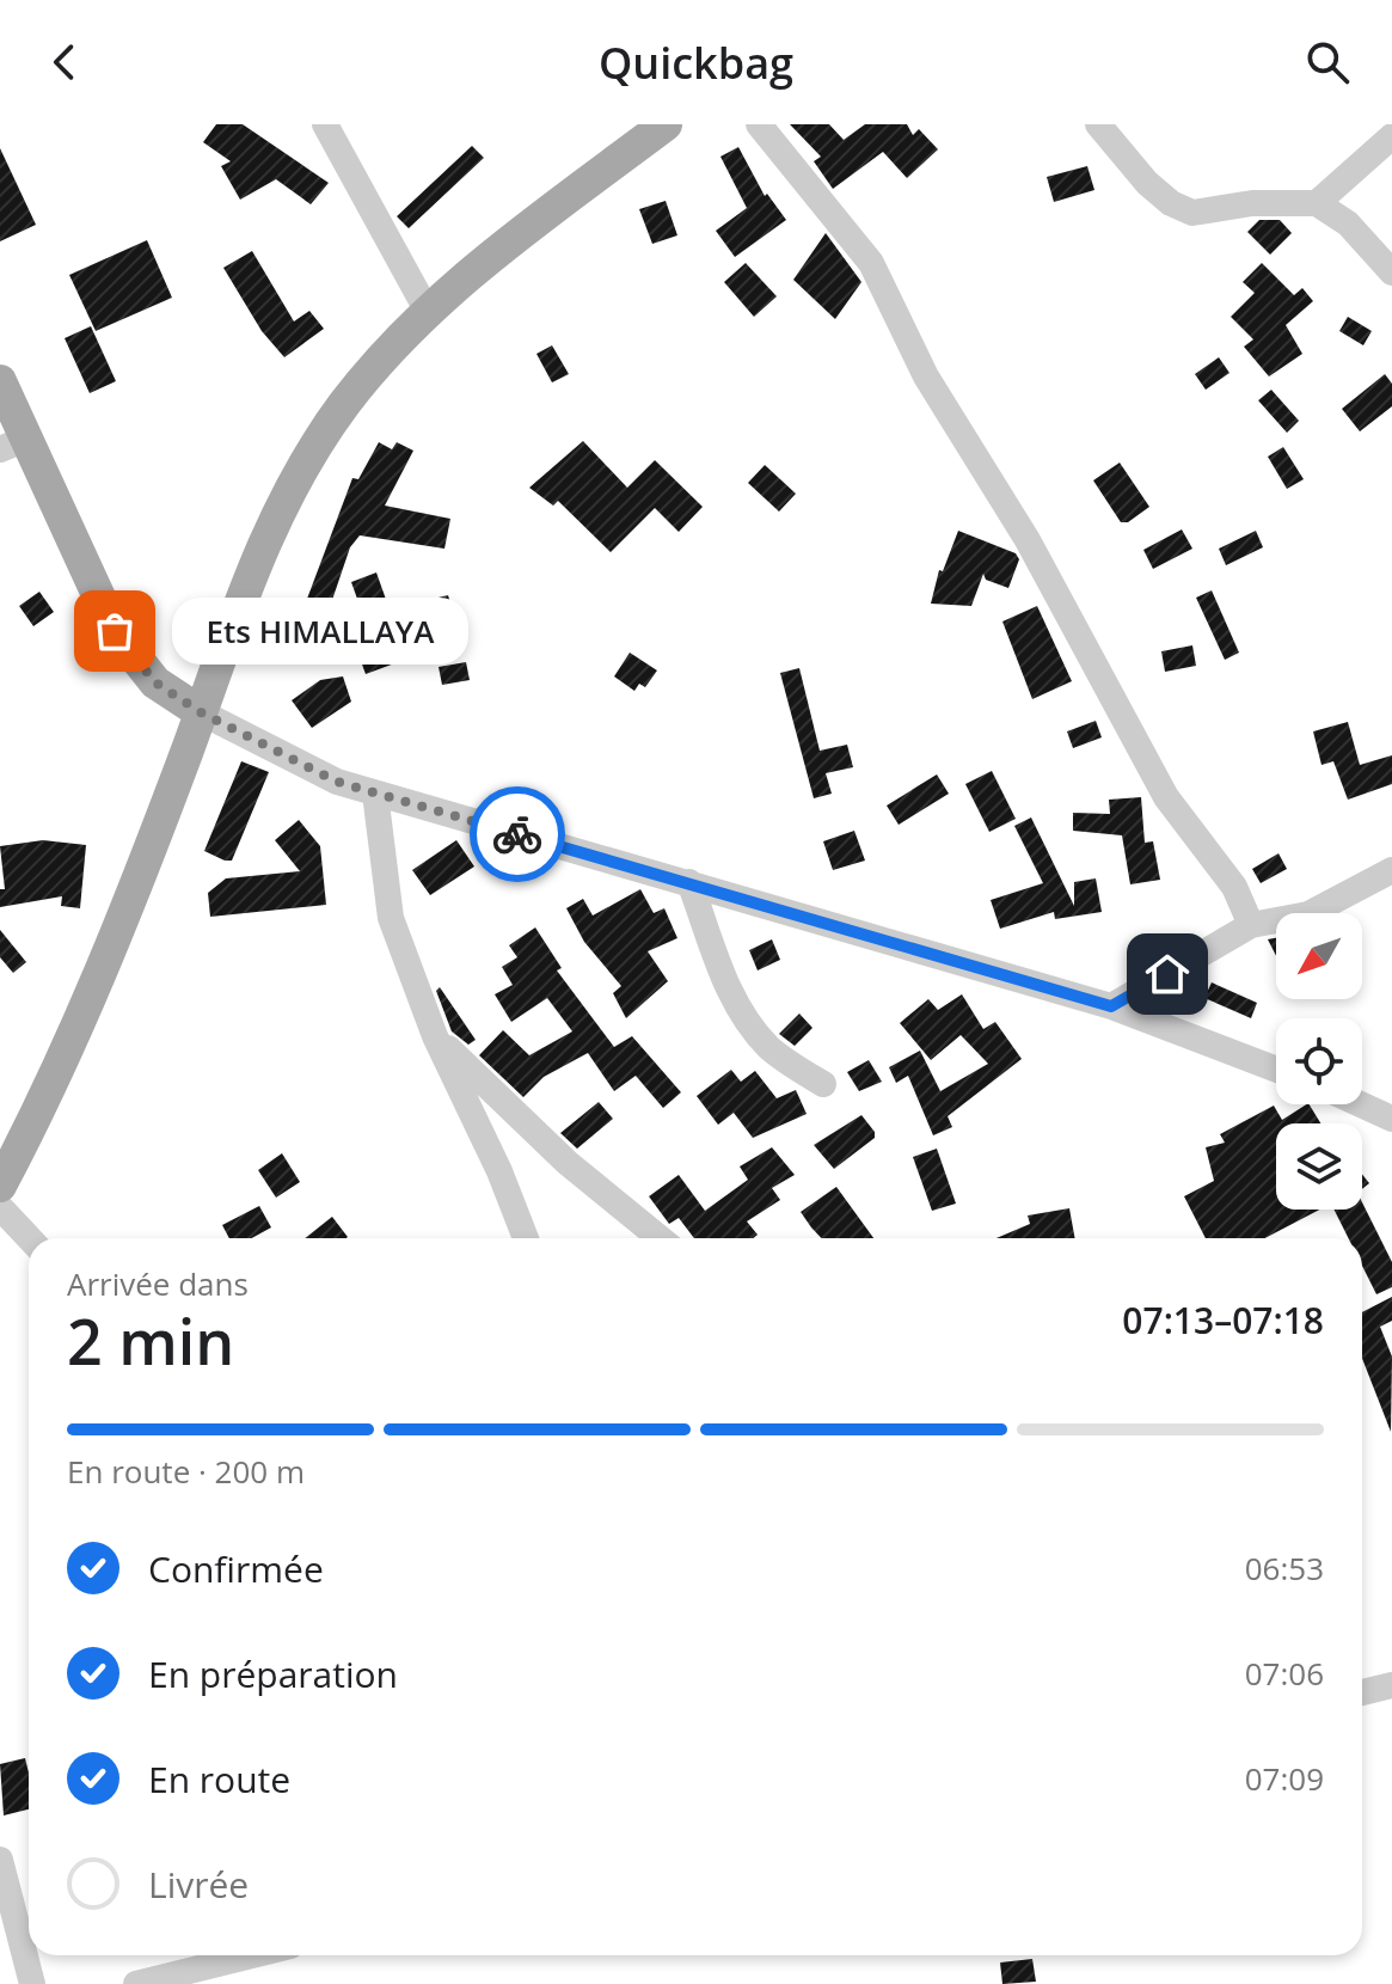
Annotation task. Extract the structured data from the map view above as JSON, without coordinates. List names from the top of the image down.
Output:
{
  "places": ["Ets HIMALLAYA"],
  "north": "bottom left",
  "page": {
    "header": "Quickbag",
    "bubble": "Ets HIMALLAYA",
    "heading": ["2 min", "Arrivée dans", "07:13–07:18"],
    "bar": "En route · 200 m",
    "list": [
      ["Confirmée", "06:53"],
      ["En préparation", "07:06"],
      ["En route", "07:09"],
      "Livrée"
    ]
  }
}
